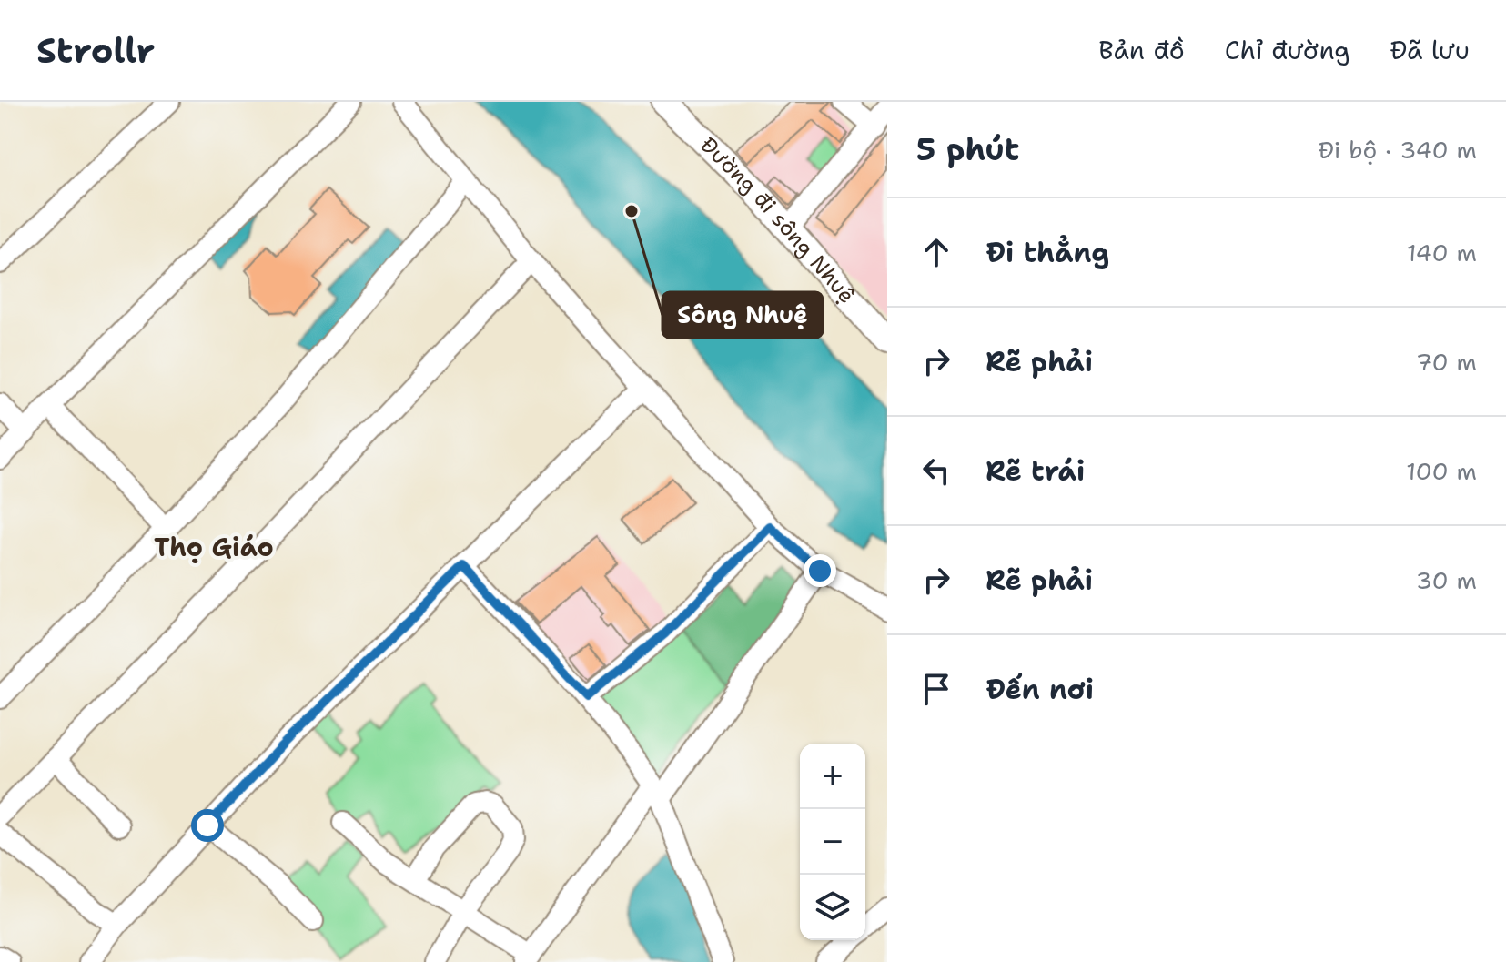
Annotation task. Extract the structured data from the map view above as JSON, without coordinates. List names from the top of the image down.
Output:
{
  "streets": {
    "street": ["Đường đi sông Nhuệ"]
  },
  "districts": ["Thọ Giáo"],
  "places": ["Sông Nhuệ"],
  "page": {
    "header": "Strollr",
    "nav": ["Bản đồ", "Chỉ đường", "Đã lưu"],
    "heading": ["5 phút", "Đi bộ · 340 m"],
    "list": [
      ["Đi thẳng", "140 m"],
      ["Rẽ phải", "70 m"],
      ["Rẽ trái", "100 m"],
      ["Rẽ phải", "30 m"],
      "Đến nơi"
    ],
    "map_buttons": ["+", "−"]
  }
}
